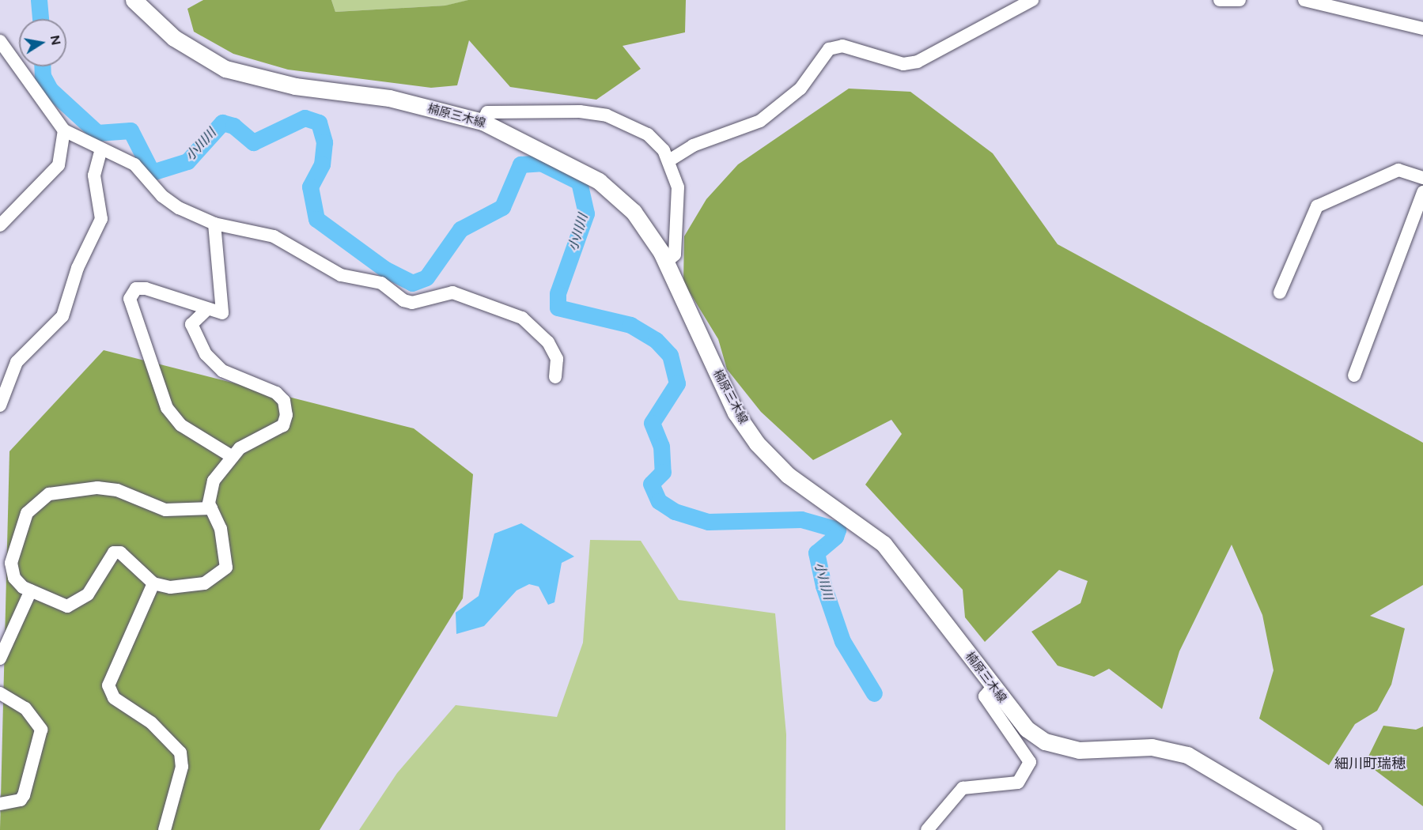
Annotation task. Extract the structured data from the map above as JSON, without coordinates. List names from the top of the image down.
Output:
{
  "streets": {
    "main road": ["楠原三木線"]
  },
  "districts": ["細川町瑞穂"],
  "water": ["小川川"],
  "north": "right"
}
